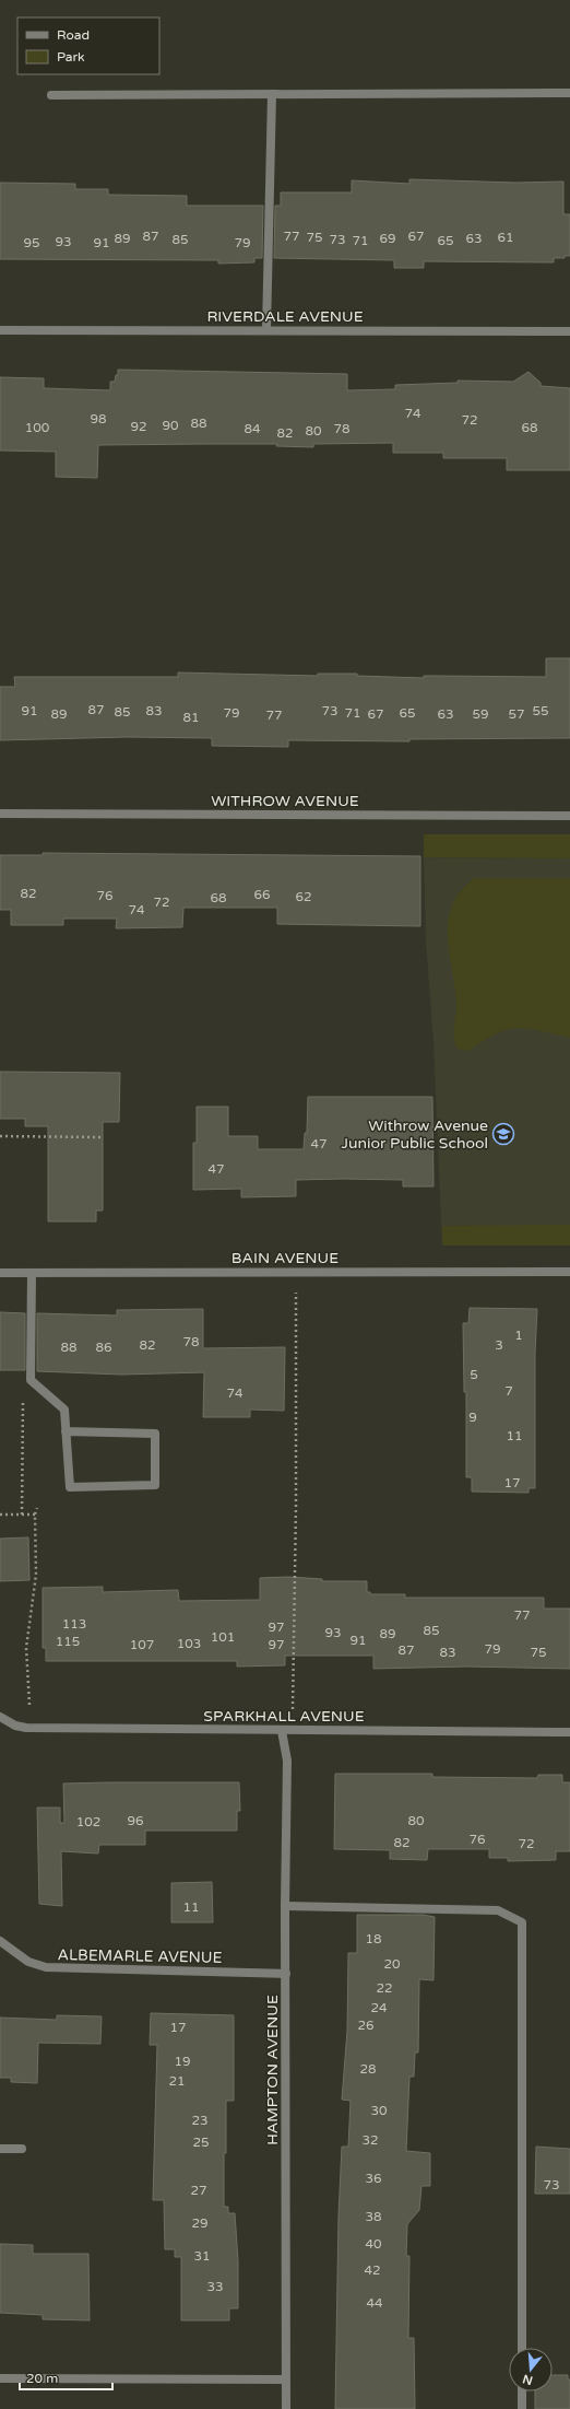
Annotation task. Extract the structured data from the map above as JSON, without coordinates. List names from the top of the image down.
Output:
{
  "streets": {
    "street": [
      "RIVERDALE AVENUE",
      "WITHROW AVENUE",
      "BAIN AVENUE",
      "SPARKHALL AVENUE",
      "ALBEMARLE AVENUE",
      "HAMPTON AVENUE"
    ]
  },
  "crossings": [
    ["SPARKHALL AVENUE", "HAMPTON AVENUE"],
    ["ALBEMARLE AVENUE", "HAMPTON AVENUE"]
  ],
  "places": {
    "school or university": ["Withrow Avenue Junior Public School"]
  },
  "house_numbers": [
    "87",
    "77",
    "67",
    "75",
    "61",
    "89",
    "69",
    "63",
    "85",
    "73",
    "71",
    "65",
    "93",
    "95",
    "91",
    "79",
    "74",
    "98",
    "72",
    "88",
    "90",
    "92",
    "100",
    "68",
    "84",
    "78",
    "80",
    "82",
    "87",
    "91",
    "83",
    "73",
    "55",
    "85",
    "79",
    "71",
    "65",
    "89",
    "67",
    "63",
    "59",
    "57",
    "77",
    "81",
    "82",
    "66",
    "76",
    "62",
    "68",
    "72",
    "74",
    "47",
    "47",
    "1",
    "78",
    "82",
    "3",
    "88",
    "86",
    "5",
    "7",
    "74",
    "9",
    "11",
    "17",
    "77",
    "113",
    "97",
    "85",
    "93",
    "89",
    "101",
    "91",
    "115",
    "103",
    "107",
    "97",
    "79",
    "87",
    "83",
    "75",
    "96",
    "80",
    "102",
    "76",
    "82",
    "72",
    "11",
    "18",
    "20",
    "22",
    "24",
    "26",
    "17",
    "19",
    "28",
    "21",
    "30",
    "23",
    "32",
    "25",
    "36",
    "73",
    "27",
    "38",
    "29",
    "40",
    "31",
    "42",
    "33",
    "44"
  ],
  "legend": ["Road", "Park"],
  "scale_bar": "20 m",
  "north": "bottom"
}
